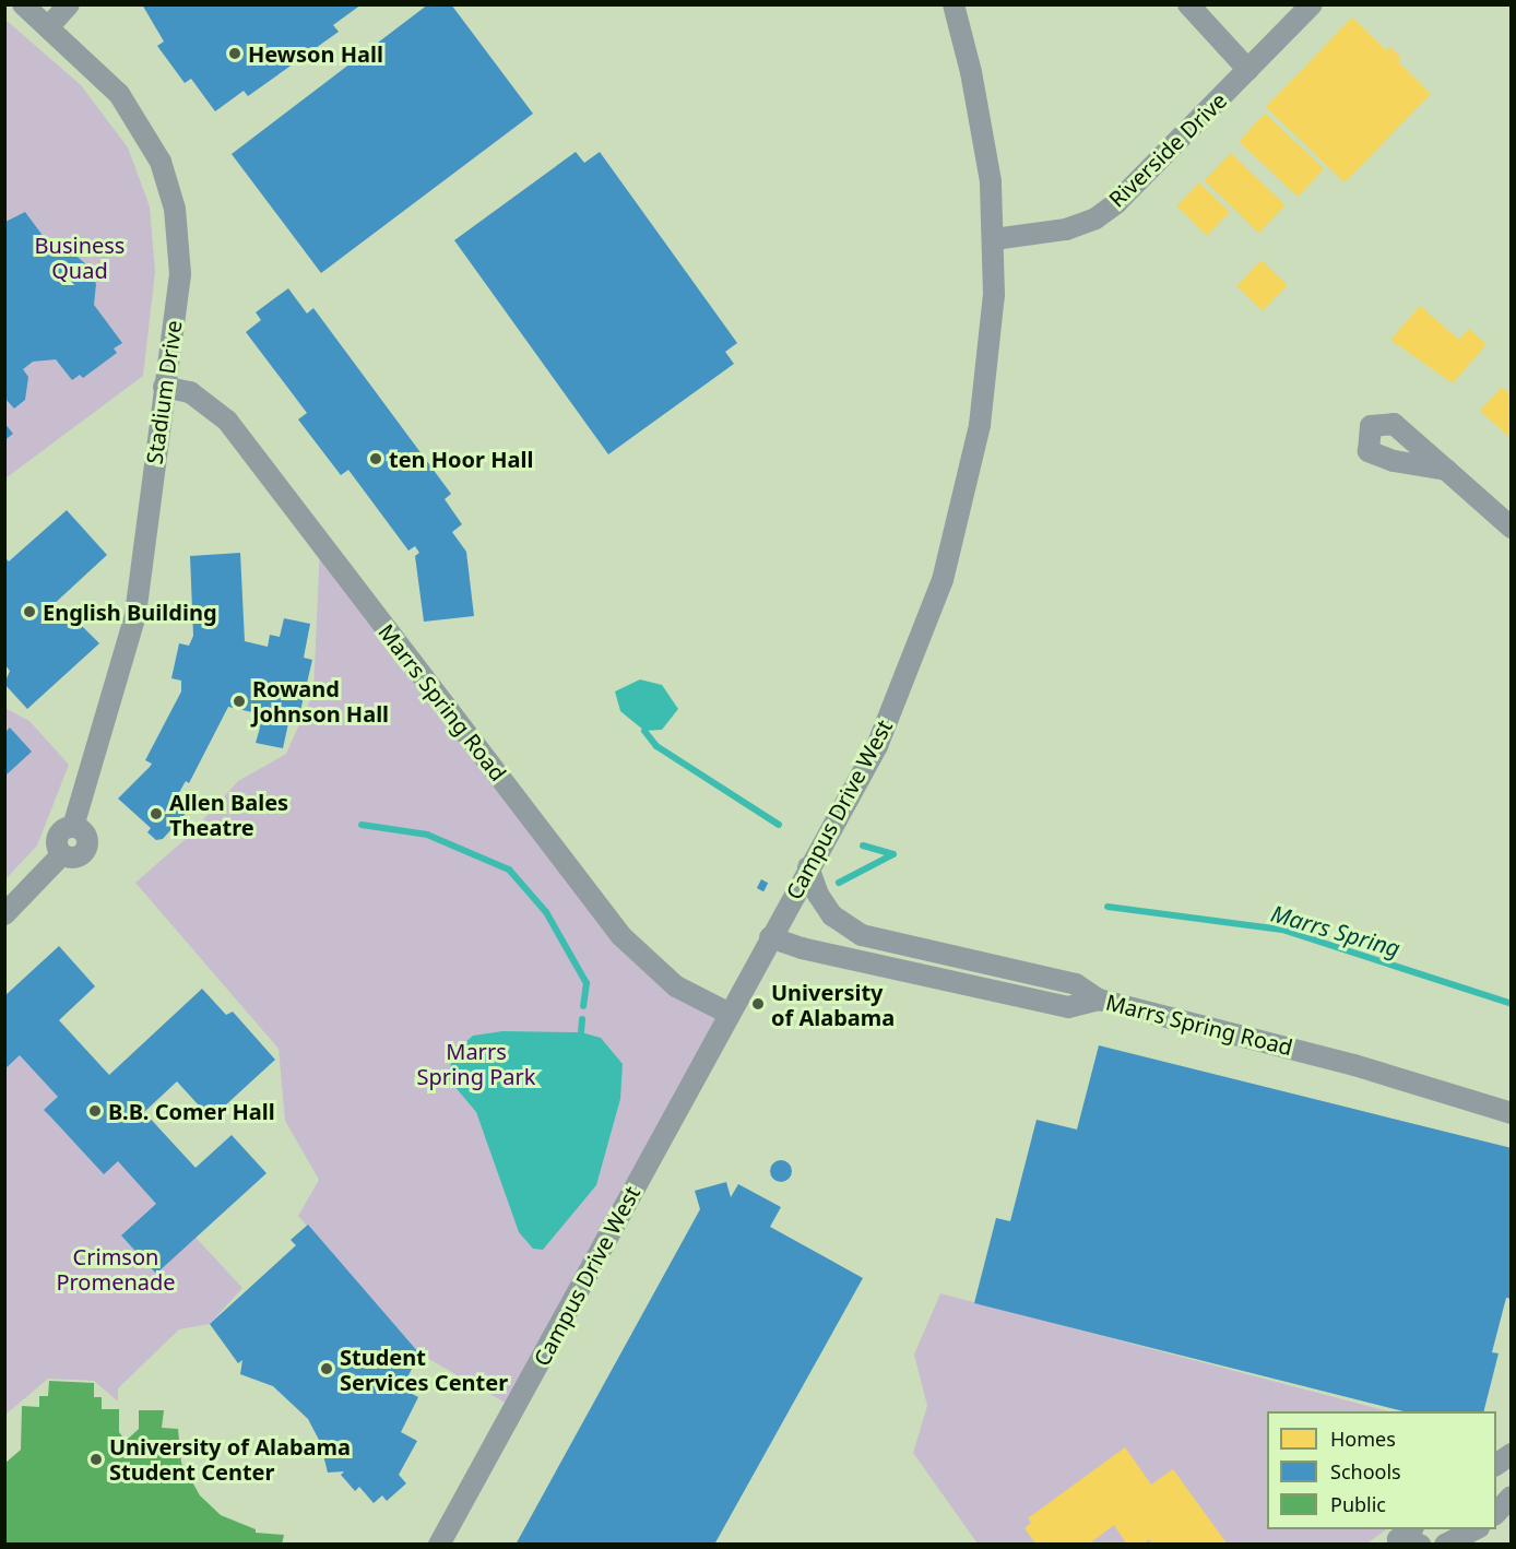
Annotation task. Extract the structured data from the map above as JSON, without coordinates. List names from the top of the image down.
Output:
{
  "streets": {
    "street": [
      "Riverside Drive",
      "Stadium Drive",
      "Marrs Spring Road",
      "Campus Drive West"
    ]
  },
  "crossings": [
    ["Riverside Drive", "Campus Drive West"],
    ["Stadium Drive", "Marrs Spring Road"],
    ["Marrs Spring Road", "Campus Drive West"]
  ],
  "water": ["Marrs Spring"],
  "parks": ["Business Quad", "Marrs Spring Park", "Crimson Promenade"],
  "places": [
    "Hewson Hall",
    "ten Hoor Hall",
    "English Building",
    "Rowand Johnson Hall",
    "Allen Bales Theatre",
    "University of Alabama",
    "B.B. Comer Hall",
    "Student Services Center",
    "University of Alabama Student Center"
  ],
  "legend": ["Homes", "Schools", "Public"]
}
